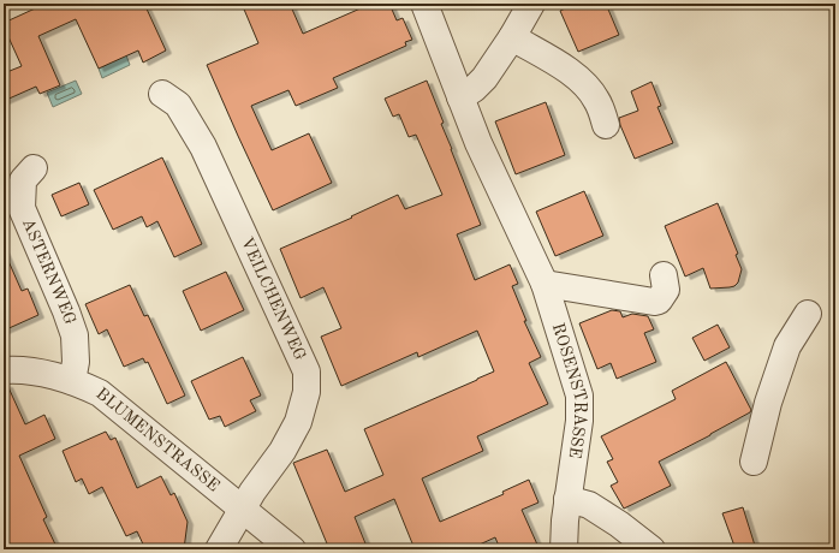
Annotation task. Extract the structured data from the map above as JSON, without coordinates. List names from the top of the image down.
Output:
{
  "streets": {
    "street": [
      "ASTERNWEG",
      "VEILCHENWEG",
      "ROSENSTRASSE",
      "BLUMENSTRASSE"
    ]
  },
  "crossings": [
    ["ASTERNWEG", "BLUMENSTRASSE"],
    ["VEILCHENWEG", "BLUMENSTRASSE"]
  ]
}
